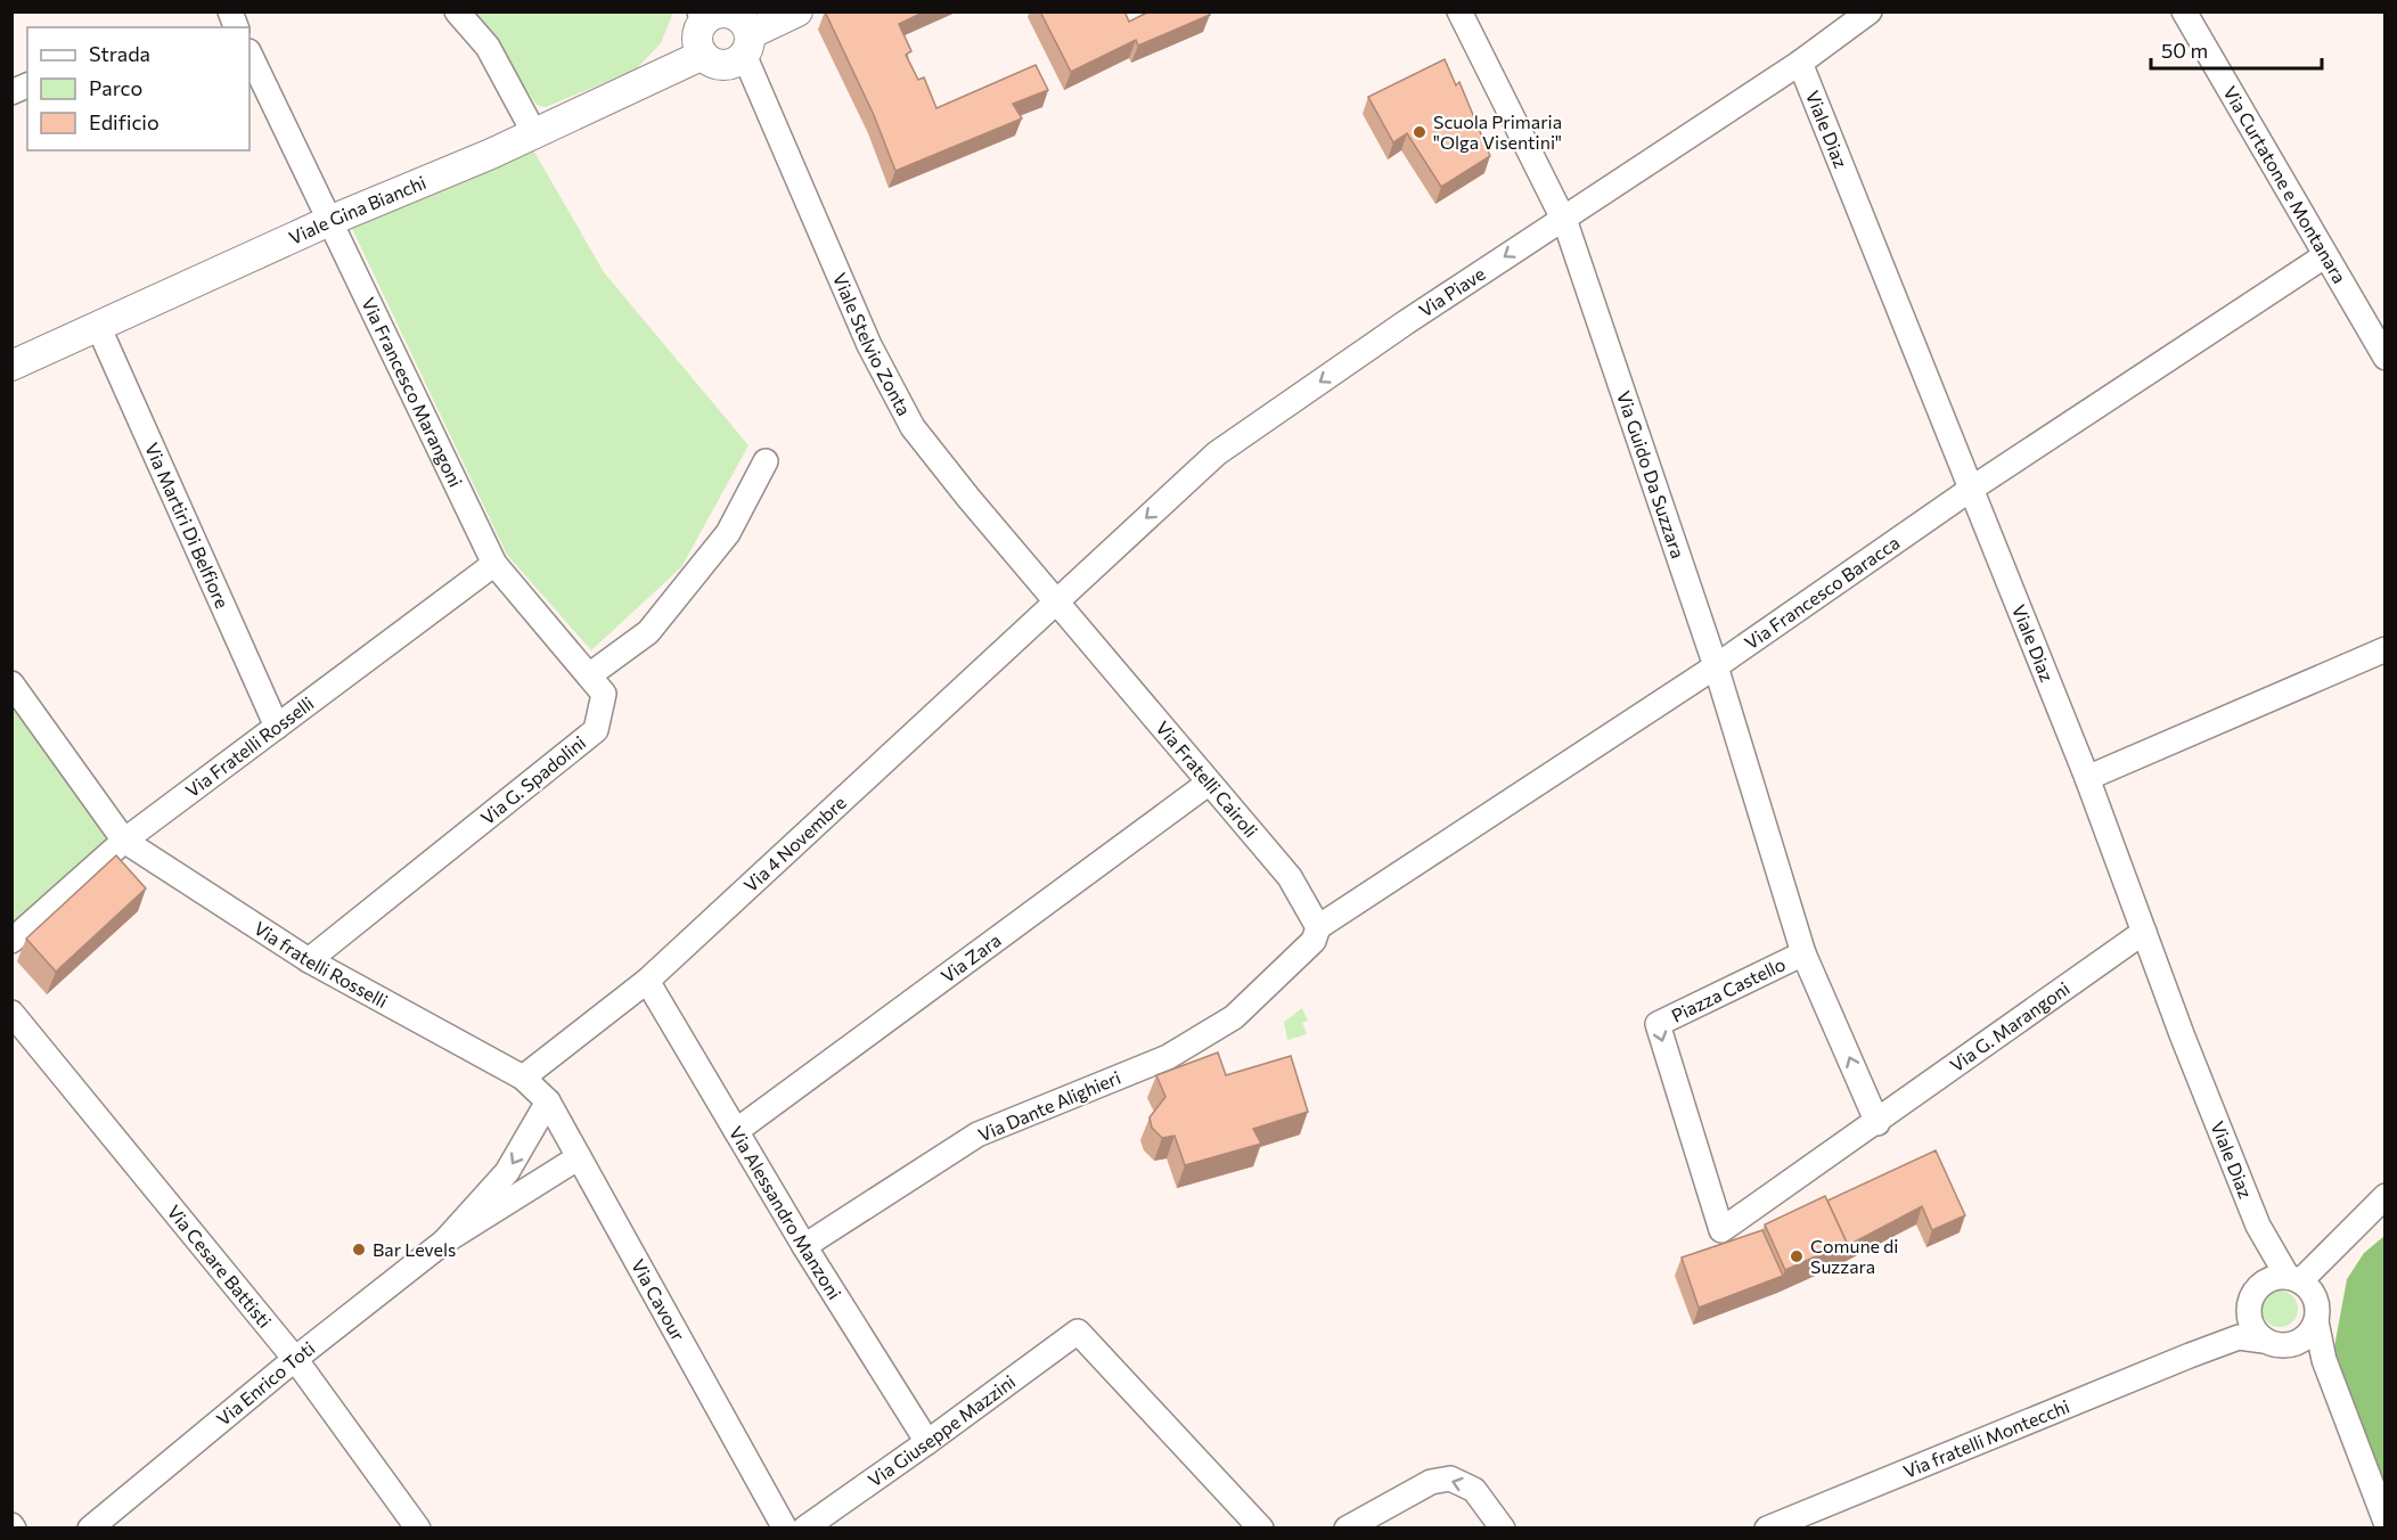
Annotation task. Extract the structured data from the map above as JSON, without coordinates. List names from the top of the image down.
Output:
{
  "streets": {
    "street": [
      "Viale Diaz",
      "Via Curtatone e Montanara",
      "Viale Gina Bianchi",
      "Via Piave",
      "Viale Stelvio Zonta",
      "Via Francesco Marangoni",
      "Via Guido Da Suzzara",
      "Via Martiri Di Belfiore",
      "Via Francesco Baracca",
      "Via Fratelli Rosselli",
      "Via G. Spadolini",
      "Via Fratelli Cairoli",
      "Via 4 Novembre",
      "Via Zara",
      "Via fratelli Rosselli",
      "Piazza Castello",
      "Via G. Marangoni",
      "Via Dante Alighieri",
      "Via Alessandro Manzoni",
      "Via Cesare Battisti",
      "Via Cavour",
      "Via Enrico Toti",
      "Via Giuseppe Mazzini",
      "Via fratelli Montecchi"
    ]
  },
  "crossings": [
    ["Viale Diaz", "Via Piave"],
    ["Viale Diaz", "Via Francesco Baracca"],
    ["Viale Diaz", "Via G. Marangoni"],
    ["Via Curtatone e Montanara", "Via Francesco Baracca"],
    ["Viale Gina Bianchi", "Viale Stelvio Zonta"],
    ["Viale Gina Bianchi", "Via Francesco Marangoni"],
    ["Viale Gina Bianchi", "Via Martiri Di Belfiore"],
    ["Via Piave", "Viale Stelvio Zonta"],
    ["Via Piave", "Via Guido Da Suzzara"],
    ["Via Piave", "Via Fratelli Cairoli"],
    ["Via Piave", "Via 4 Novembre"],
    ["Viale Stelvio Zonta", "Via Fratelli Cairoli"],
    ["Viale Stelvio Zonta", "Via 4 Novembre"],
    ["Via Francesco Marangoni", "Via Fratelli Rosselli"],
    ["Via Francesco Marangoni", "Via G. Spadolini"],
    ["Via Guido Da Suzzara", "Via Francesco Baracca"],
    ["Via Guido Da Suzzara", "Piazza Castello"],
    ["Via Martiri Di Belfiore", "Via Fratelli Rosselli"],
    ["Via Francesco Baracca", "Via Fratelli Cairoli"],
    ["Via Francesco Baracca", "Via Dante Alighieri"],
    ["Via Fratelli Rosselli", "Via G. Spadolini"],
    ["Via Fratelli Rosselli", "Via fratelli Rosselli"],
    ["Via G. Spadolini", "Via fratelli Rosselli"],
    ["Via Fratelli Cairoli", "Via 4 Novembre"],
    ["Via Fratelli Cairoli", "Via Zara"],
    ["Via Fratelli Cairoli", "Via Dante Alighieri"],
    ["Via 4 Novembre", "Via fratelli Rosselli"],
    ["Via 4 Novembre", "Via Alessandro Manzoni"],
    ["Via 4 Novembre", "Via Cavour"],
    ["Via Zara", "Via Alessandro Manzoni"],
    ["Via fratelli Rosselli", "Via Cavour"],
    ["Piazza Castello", "Via G. Marangoni"],
    ["Via Dante Alighieri", "Via Alessandro Manzoni"],
    ["Via Alessandro Manzoni", "Via Giuseppe Mazzini"],
    ["Via Cesare Battisti", "Via Enrico Toti"],
    ["Via Cavour", "Via Enrico Toti"]
  ],
  "one_way": ["Via Piave"],
  "places": ["Scuola Primaria \"Olga Visentini\"", "Bar Levels", "Comune di Suzzara"],
  "legend": ["Strada", "Parco", "Edificio"],
  "scale_bar": "50 m"
}
